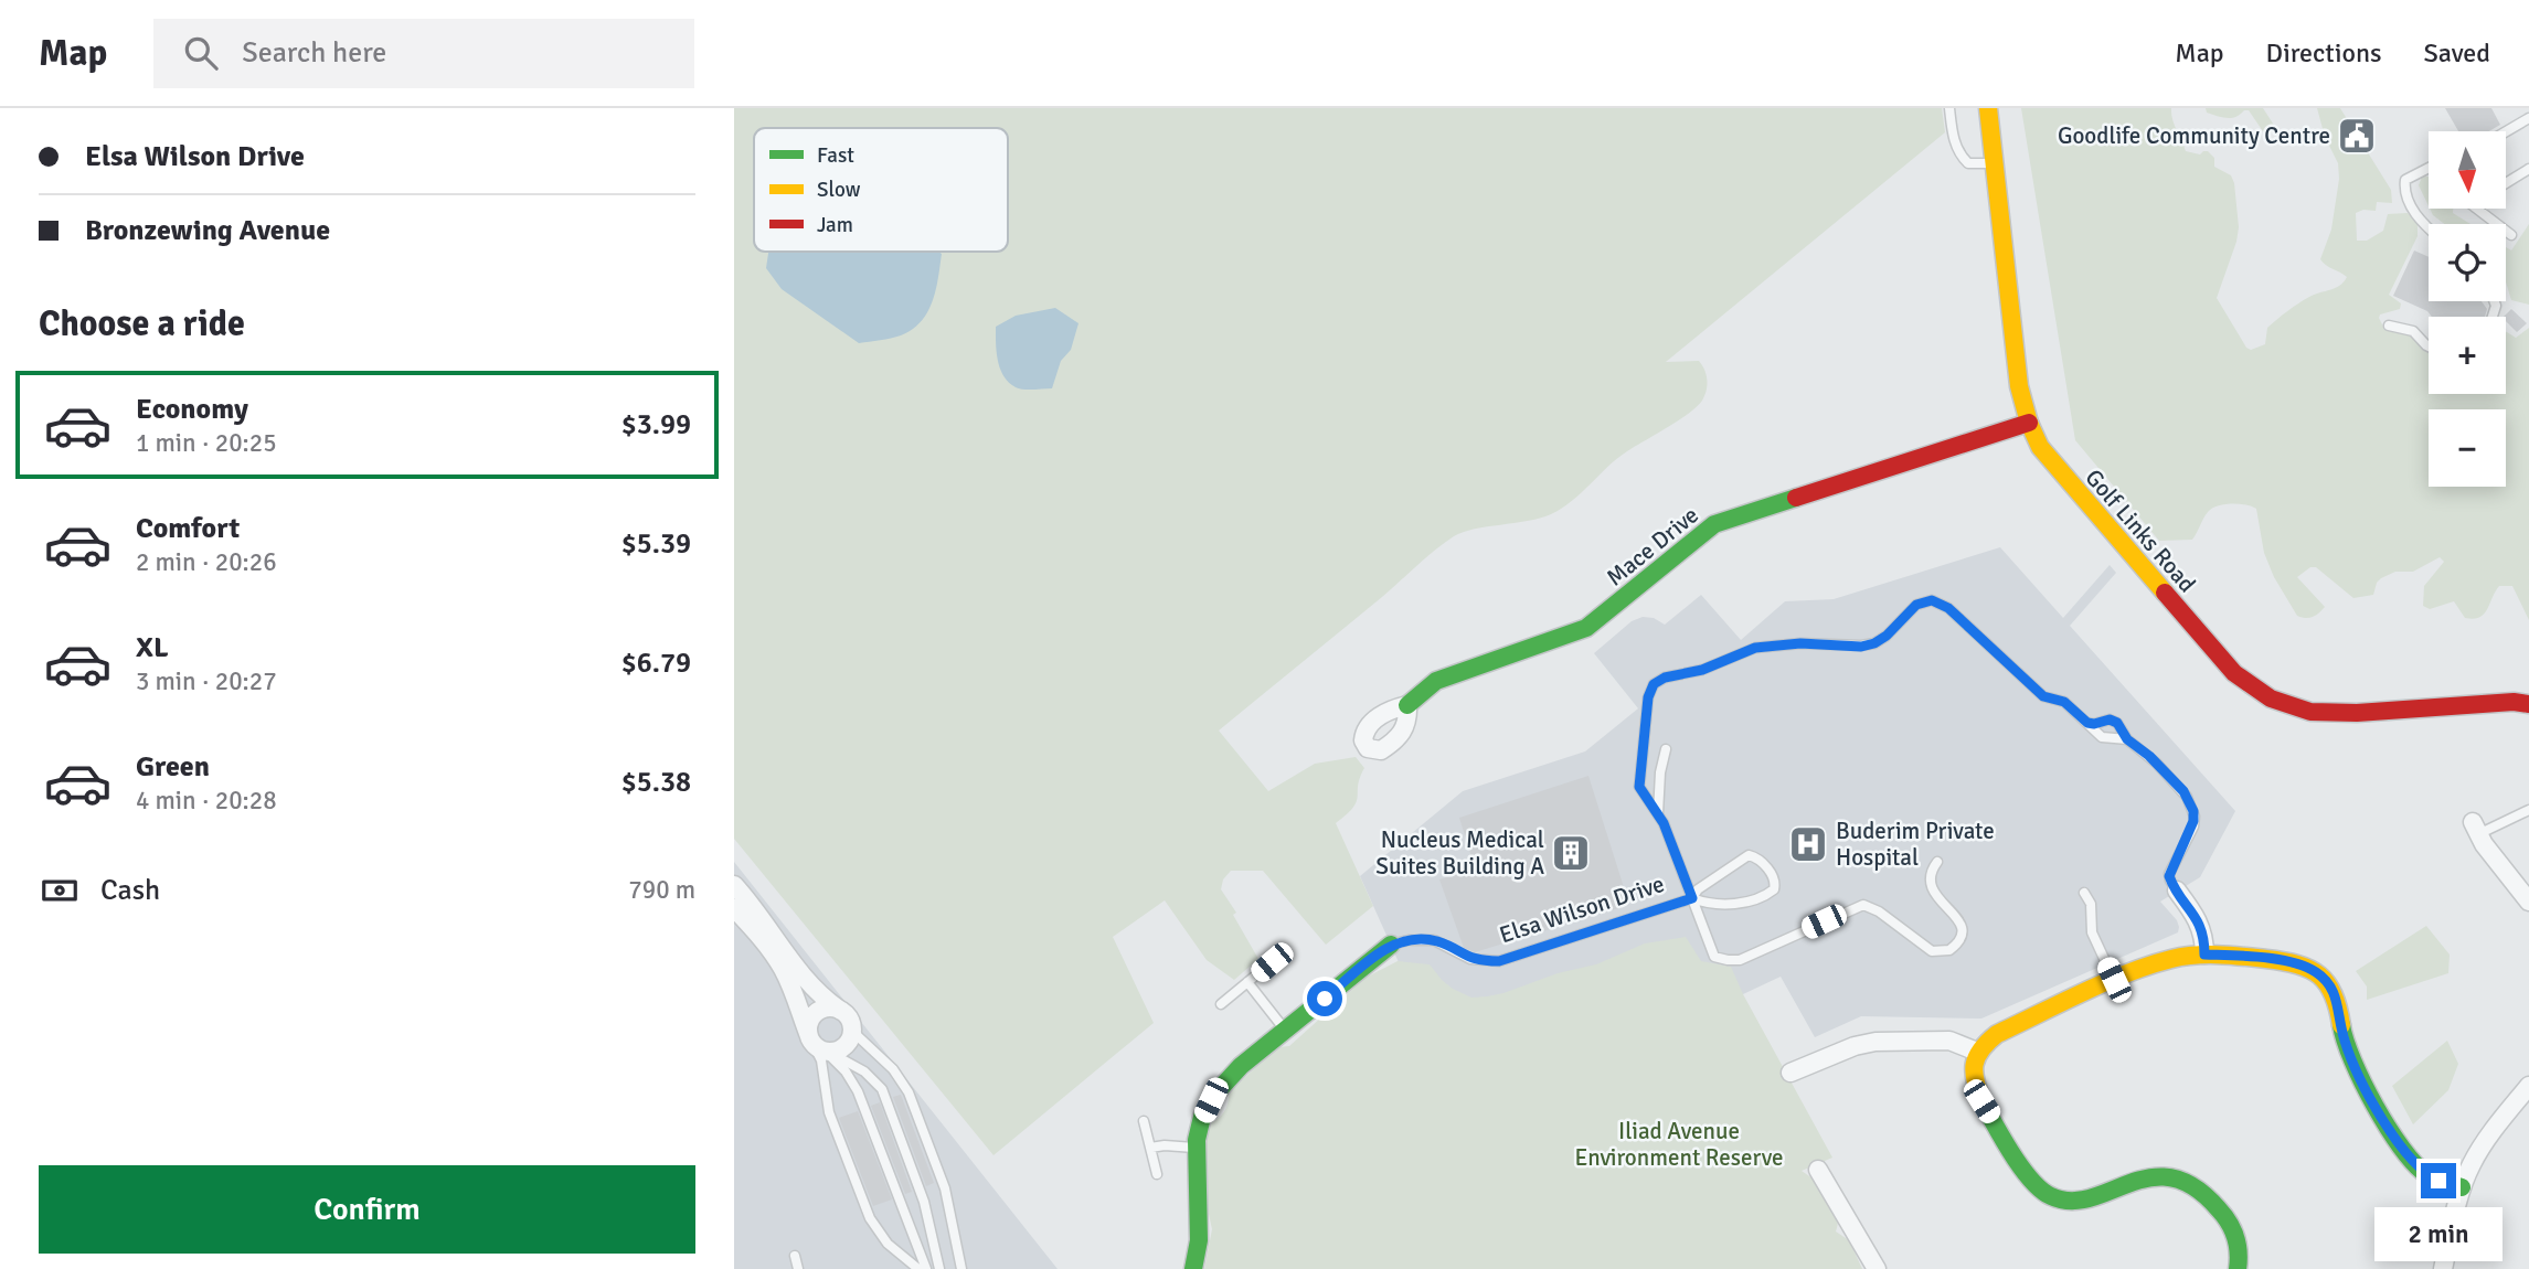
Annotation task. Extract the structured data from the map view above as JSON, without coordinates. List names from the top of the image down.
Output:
{
  "streets": {
    "street": ["Golf Links Road", "Mace Drive", "Elsa Wilson Drive"]
  },
  "crossings": [
    ["Golf Links Road", "Mace Drive"]
  ],
  "parks": ["Iliad Avenue Environment Reserve"],
  "places": {
    "public building": ["Goodlife Community Centre"],
    "hospital": ["Buderim Private Hospital"],
    "building": ["Nucleus Medical Suites Building A"]
  },
  "legend": ["Fast", "Slow", "Jam"],
  "north": "bottom",
  "page": {
    "header": "Map",
    "search": "Search here",
    "nav": ["Map", "Directions", "Saved"],
    "banner": ["Elsa Wilson Drive", "Bronzewing Avenue"],
    "map_buttons": ["+", "−"],
    "heading": "Choose a ride",
    "list": [
      {
        "name": "Economy",
        "note": "1 min · 20:25",
        "value": "$3.99"
      },
      {
        "name": "Comfort",
        "note": "2 min · 20:26",
        "value": "$5.39"
      },
      {
        "name": "XL",
        "note": "3 min · 20:27",
        "value": "$6.79"
      },
      {
        "name": "Green",
        "note": "4 min · 20:28",
        "value": "$5.38"
      }
    ],
    "pay": ["Cash", "790 m"],
    "buttons": "Confirm",
    "bubble": "2 min"
  }
}
